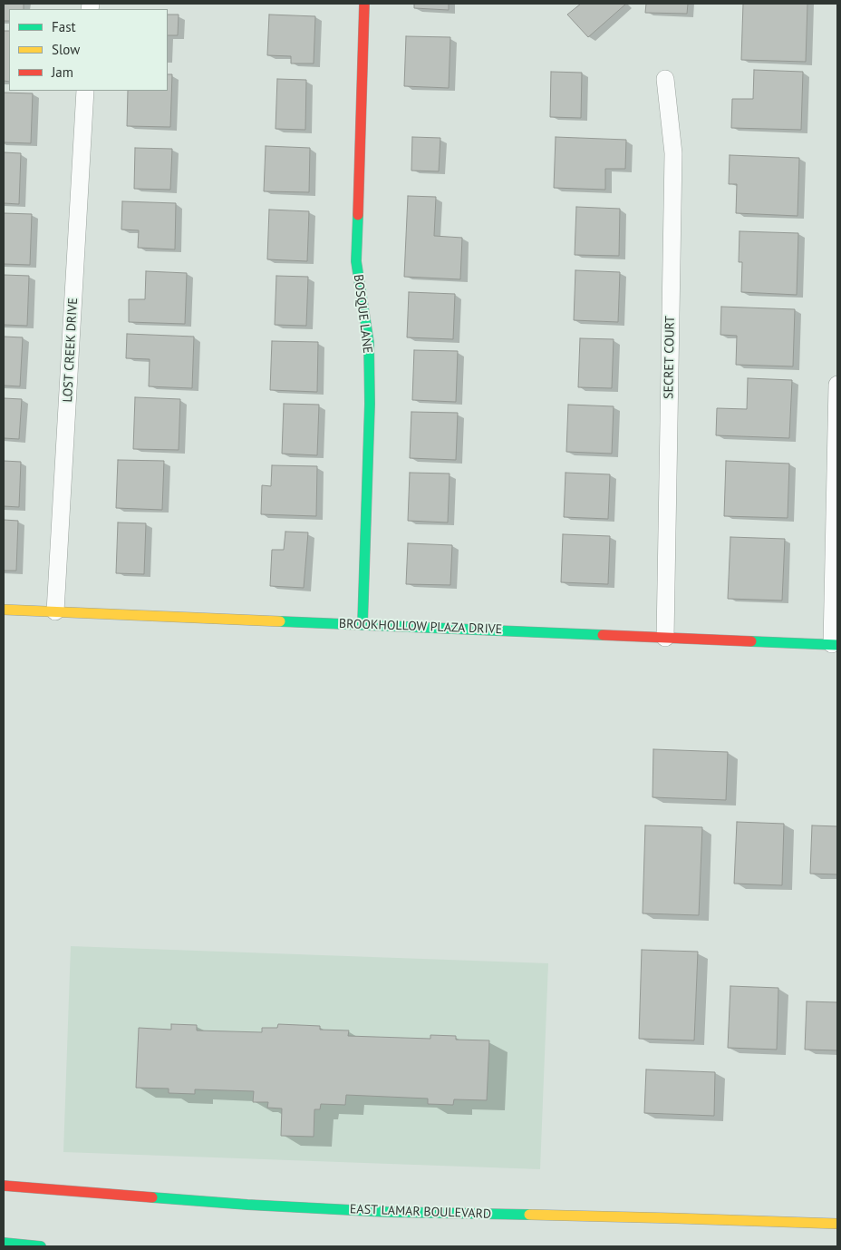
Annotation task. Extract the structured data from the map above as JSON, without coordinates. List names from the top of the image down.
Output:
{
  "streets": {
    "street": [
      "BOSQUE LANE",
      "LOST CREEK DRIVE",
      "SECRET COURT",
      "BROOKHOLLOW PLAZA DRIVE",
      "EAST LAMAR BOULEVARD"
    ]
  },
  "crossings": [
    ["BOSQUE LANE", "BROOKHOLLOW PLAZA DRIVE"],
    ["LOST CREEK DRIVE", "BROOKHOLLOW PLAZA DRIVE"],
    ["SECRET COURT", "BROOKHOLLOW PLAZA DRIVE"]
  ],
  "legend": ["Fast", "Slow", "Jam"]
}
